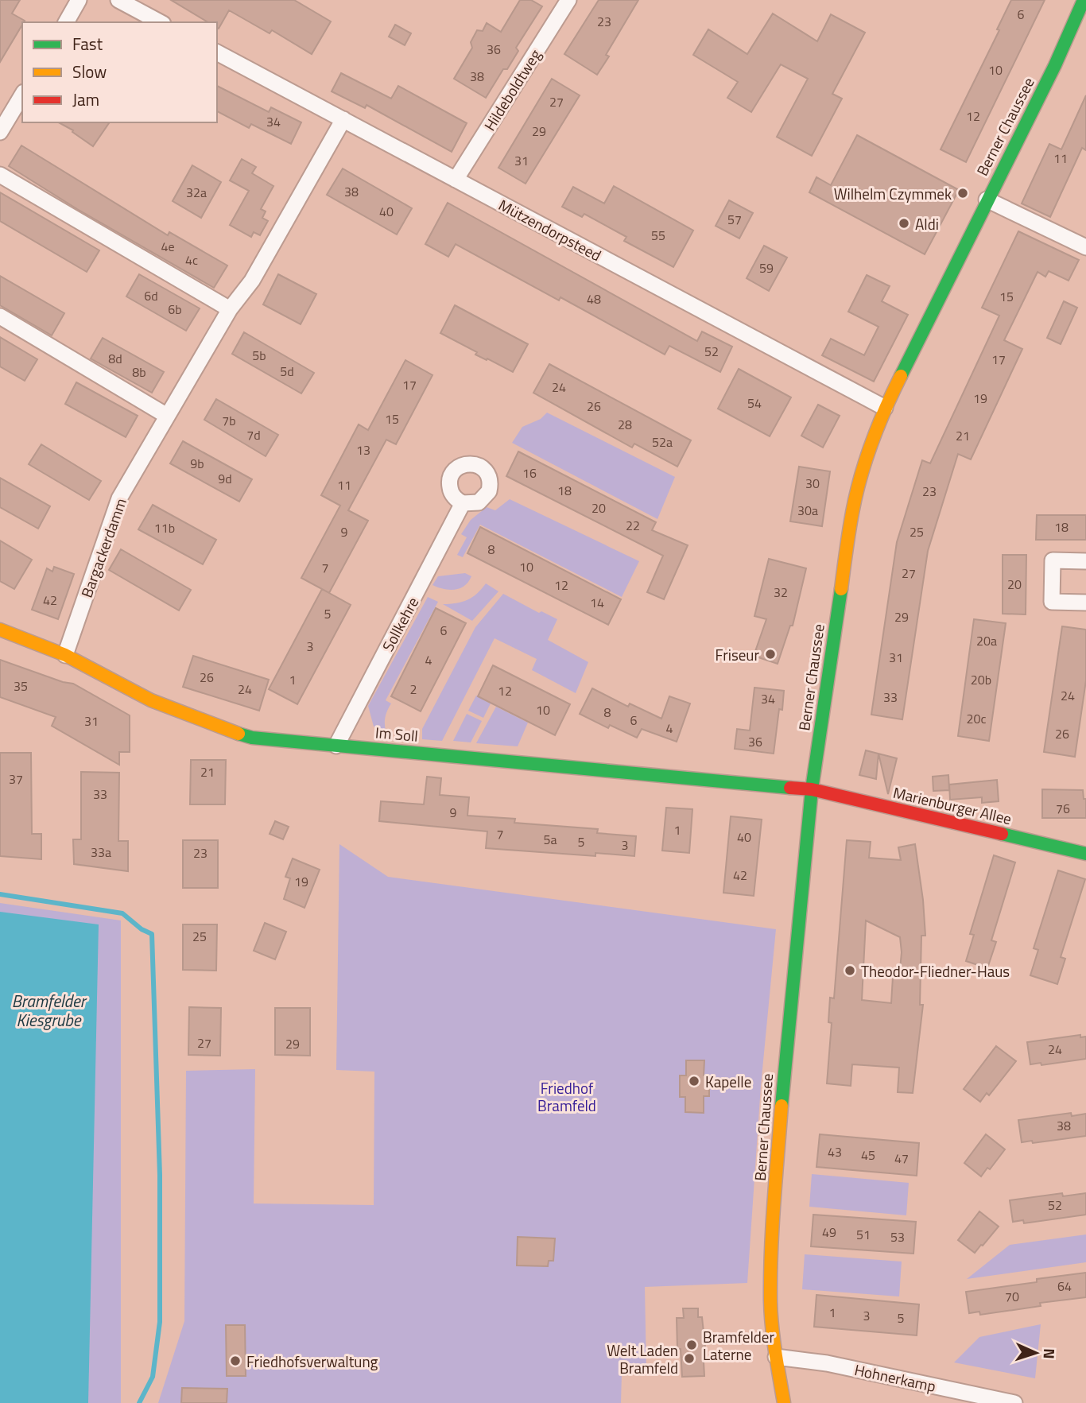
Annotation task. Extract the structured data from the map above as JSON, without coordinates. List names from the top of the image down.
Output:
{
  "streets": {
    "street": [
      "Hildeboldtweg",
      "Berner Chaussee",
      "Mützendorpsteed",
      "Bargackerdamm",
      "Sollkehre",
      "Im Soll",
      "Marienburger Allee",
      "Hohnerkamp"
    ]
  },
  "crossings": [
    ["Hildeboldtweg", "Mützendorpsteed"],
    ["Berner Chaussee", "Mützendorpsteed"],
    ["Berner Chaussee", "Im Soll"],
    ["Berner Chaussee", "Marienburger Allee"],
    ["Berner Chaussee", "Hohnerkamp"],
    ["Mützendorpsteed", "Bargackerdamm"],
    ["Bargackerdamm", "Im Soll"],
    ["Sollkehre", "Im Soll"],
    ["Im Soll", "Marienburger Allee"]
  ],
  "water": ["Bramfelder Kiesgrube"],
  "parks": ["Friedhof Bramfeld"],
  "places": [
    "Wilhelm Czymmek",
    "Aldi",
    "Friseur",
    "Theodor-Fliedner-Haus",
    "Kapelle",
    "Bramfelder Laterne",
    "Welt Laden Bramfeld",
    "Friedhofsverwaltung"
  ],
  "house_numbers": [
    "6",
    "23",
    "36",
    "10",
    "38",
    "27",
    "12",
    "34",
    "29",
    "11",
    "31",
    "38",
    "32a",
    "40",
    "57",
    "55",
    "4e",
    "4c",
    "59",
    "6d",
    "15",
    "48",
    "6b",
    "52",
    "5b",
    "8d",
    "17",
    "5d",
    "8b",
    "17",
    "24",
    "19",
    "54",
    "26",
    "15",
    "7b",
    "28",
    "7d",
    "21",
    "52a",
    "13",
    "9b",
    "16",
    "9d",
    "30",
    "11",
    "18",
    "23",
    "20",
    "30a",
    "22",
    "18",
    "11b",
    "9",
    "25",
    "8",
    "10",
    "7",
    "27",
    "20",
    "12",
    "32",
    "42",
    "14",
    "5",
    "29",
    "6",
    "20a",
    "3",
    "31",
    "4",
    "26",
    "1",
    "20b",
    "35",
    "24",
    "2",
    "12",
    "24",
    "33",
    "34",
    "10",
    "8",
    "20c",
    "6",
    "31",
    "4",
    "26",
    "36",
    "21",
    "37",
    "33",
    "76",
    "9",
    "1",
    "7",
    "40",
    "5a",
    "5",
    "3",
    "33a",
    "23",
    "42",
    "19",
    "25",
    "27",
    "29",
    "24",
    "38",
    "43",
    "45",
    "47",
    "52",
    "49",
    "51",
    "53",
    "64",
    "70",
    "1",
    "3",
    "5"
  ],
  "legend": ["Fast", "Slow", "Jam"],
  "north": "right"
}
